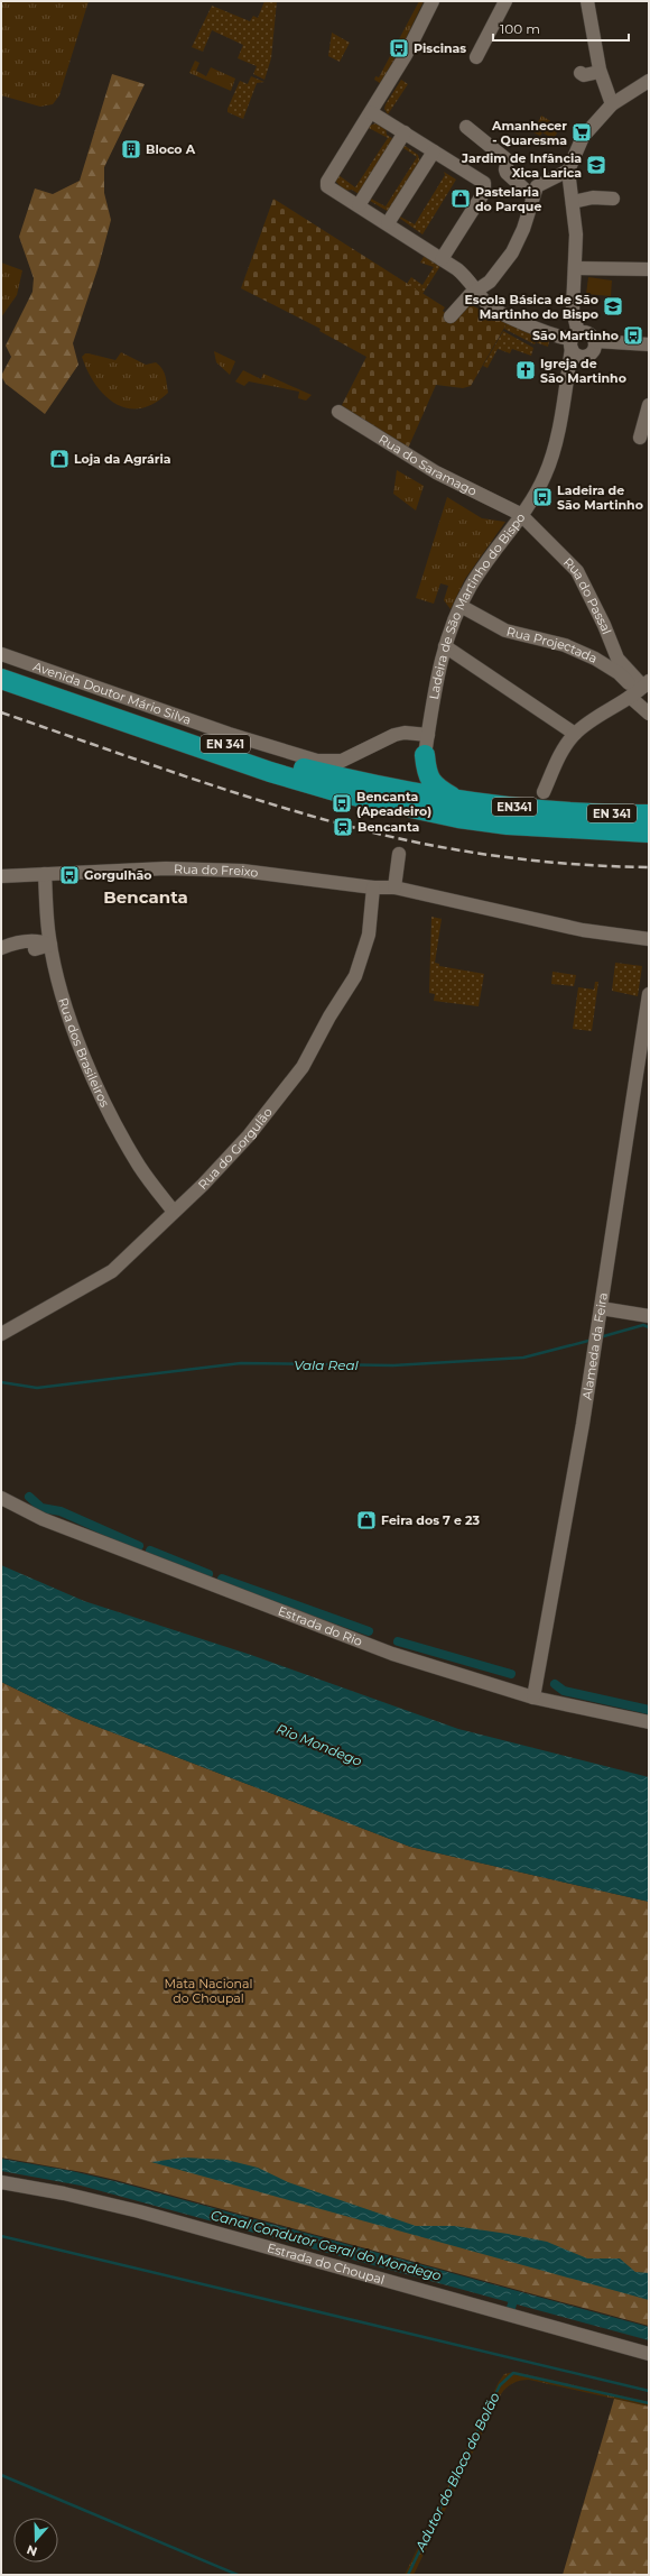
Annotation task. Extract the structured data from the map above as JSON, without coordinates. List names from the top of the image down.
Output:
{
  "streets": {
    "highway": ["EN 341", "EN341"],
    "street": [
      "Rua do Saramago",
      "Rua do Passal",
      "Ladeira de São Martinho do Bispo",
      "Rua Projectada",
      "Avenida Doutor Mário Silva",
      "Rua do Freixo",
      "Rua dos Brasileiros",
      "Rua do Gorgulão",
      "Alameda da Feira",
      "Estrada do Rio",
      "Estrada do Choupal"
    ]
  },
  "crossings": [
    ["Rua do Saramago", "Rua do Passal"],
    ["Rua do Saramago", "Ladeira de São Martinho do Bispo"],
    ["Rua do Passal", "Ladeira de São Martinho do Bispo"],
    ["Rua do Passal", "Rua Projectada"],
    ["Ladeira de São Martinho do Bispo", "Rua Projectada"],
    ["Ladeira de São Martinho do Bispo", "Avenida Doutor Mário Silva"],
    ["EN 341", "EN341"],
    ["Rua do Freixo", "Rua dos Brasileiros"],
    ["Rua do Freixo", "Rua do Gorgulão"],
    ["Rua dos Brasileiros", "Rua do Gorgulão"],
    ["Alameda da Feira", "Estrada do Rio"]
  ],
  "districts": ["Bencanta"],
  "water": [
    "Vala Real",
    "Rio Mondego",
    "Canal Condutor Geral do Mondego",
    "Adutor do Bloco do Bolão"
  ],
  "parks": ["Mata Nacional do Choupal"],
  "places": {
    "bus stop": [
      "Piscinas",
      "São Martinho",
      "Ladeira de São Martinho",
      "Bencanta (Apeadeiro)",
      "Gorgulhão"
    ],
    "supermarket": ["Amanhecer - Quaresma"],
    "building": ["Bloco A"],
    "school or university": ["Jardim de Infância Xica Larica", "Escola Básica de São Martinho do Bispo"],
    "shop": ["Pastelaria do Parque", "Loja da Agrária", "Feira dos 7 e 23"],
    "church": ["Igreja de São Martinho"],
    "station": ["Bencanta"]
  },
  "scale_bar": "100 m",
  "north": "bottom"
}
